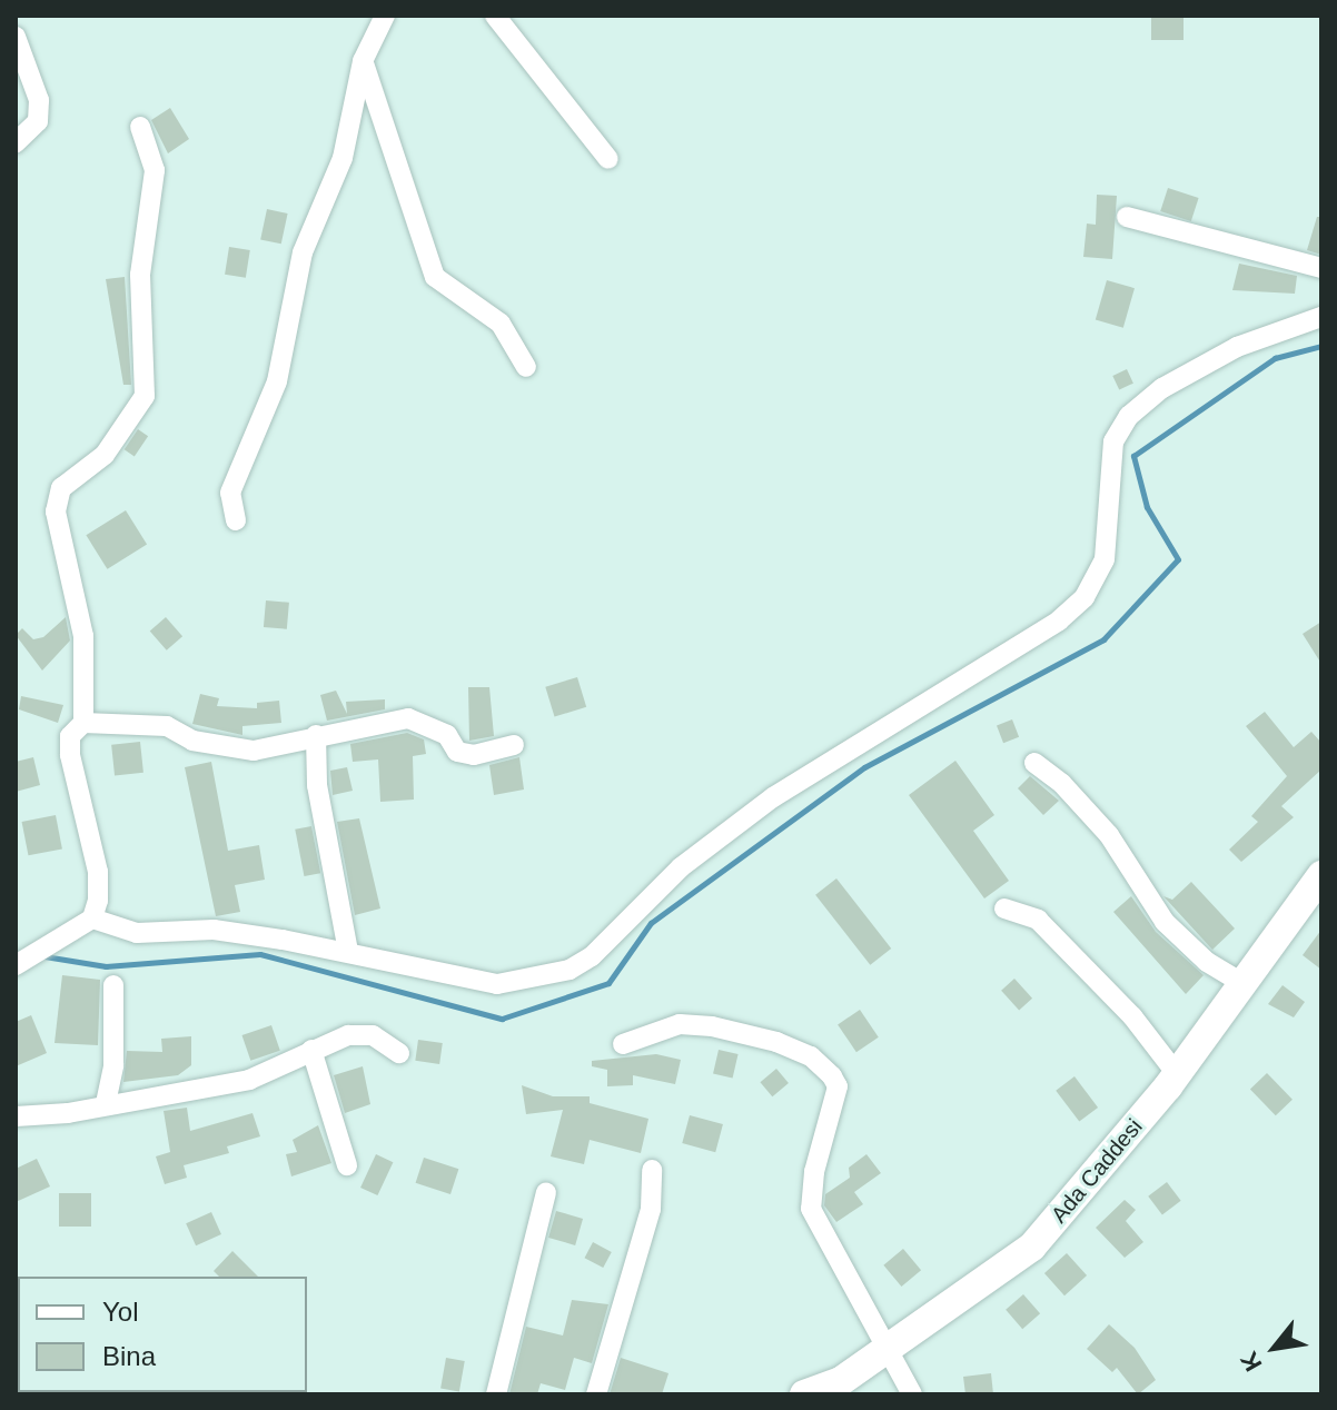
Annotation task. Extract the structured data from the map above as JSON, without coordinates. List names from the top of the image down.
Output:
{
  "streets": {
    "main road": ["Ada Caddesi"]
  },
  "legend": ["Yol", "Bina"],
  "north": "bottom left"
}
